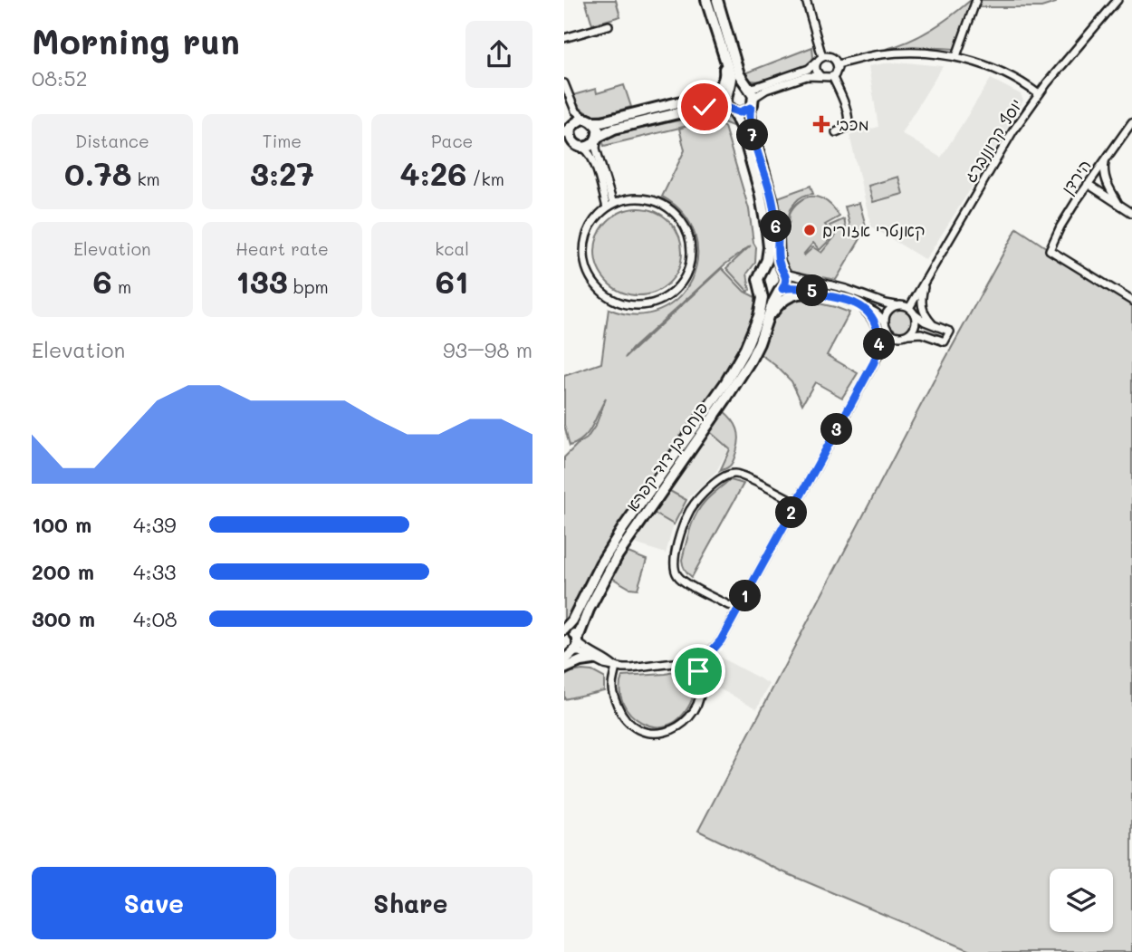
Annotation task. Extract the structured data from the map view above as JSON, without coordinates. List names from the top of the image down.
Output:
{
  "streets": {
    "main road": ["פנחס בן דוד קפרא"],
    "street": ["יוסף קרוננברג", "הירדן"]
  },
  "places": {
    "health": ["מכבי"],
    "other": ["קאנטרי אזורים"]
  },
  "page": {
    "heading": ["Morning run", "08:52"],
    "stats": [
      ["Distance", "0.78 km"],
      ["Time", "3:27"],
      ["Pace", "4:26 /km"],
      ["Elevation", "6 m"],
      ["Heart rate", "133 bpm"],
      ["kcal", "61"]
    ],
    "pins": [
      "7",
      "6",
      "5",
      "4",
      "3",
      "2",
      "1"
    ],
    "chart": ["Elevation", "93–98 m"],
    "list": [
      {
        "name": "100 m",
        "note": "4:39"
      },
      {
        "name": "200 m",
        "note": "4:33"
      },
      {
        "name": "300 m",
        "note": "4:08"
      }
    ],
    "buttons": ["Save", "Share"]
  }
}
